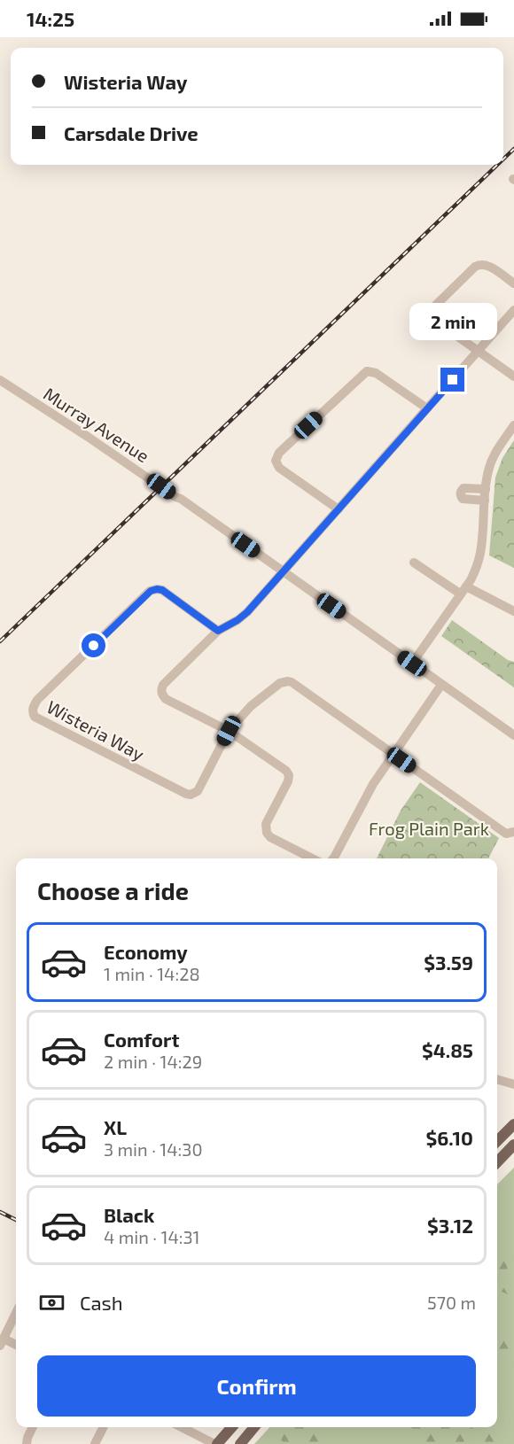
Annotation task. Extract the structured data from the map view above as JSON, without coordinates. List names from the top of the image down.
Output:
{
  "streets": {
    "street": ["Murray Avenue", "Wisteria Way"]
  },
  "parks": ["Frog Plain Park"],
  "page": {
    "status": "14:25",
    "banner": ["Wisteria Way", "Carsdale Drive"],
    "bubble": "2 min",
    "heading": "Choose a ride",
    "list": [
      {
        "name": "Economy",
        "note": "1 min · 14:28",
        "value": "$3.59"
      },
      {
        "name": "Comfort",
        "note": "2 min · 14:29",
        "value": "$4.85"
      },
      {
        "name": "XL",
        "note": "3 min · 14:30",
        "value": "$6.10"
      },
      {
        "name": "Black",
        "note": "4 min · 14:31",
        "value": "$3.12"
      }
    ],
    "pay": ["Cash", "570 m"],
    "buttons": "Confirm"
  }
}
